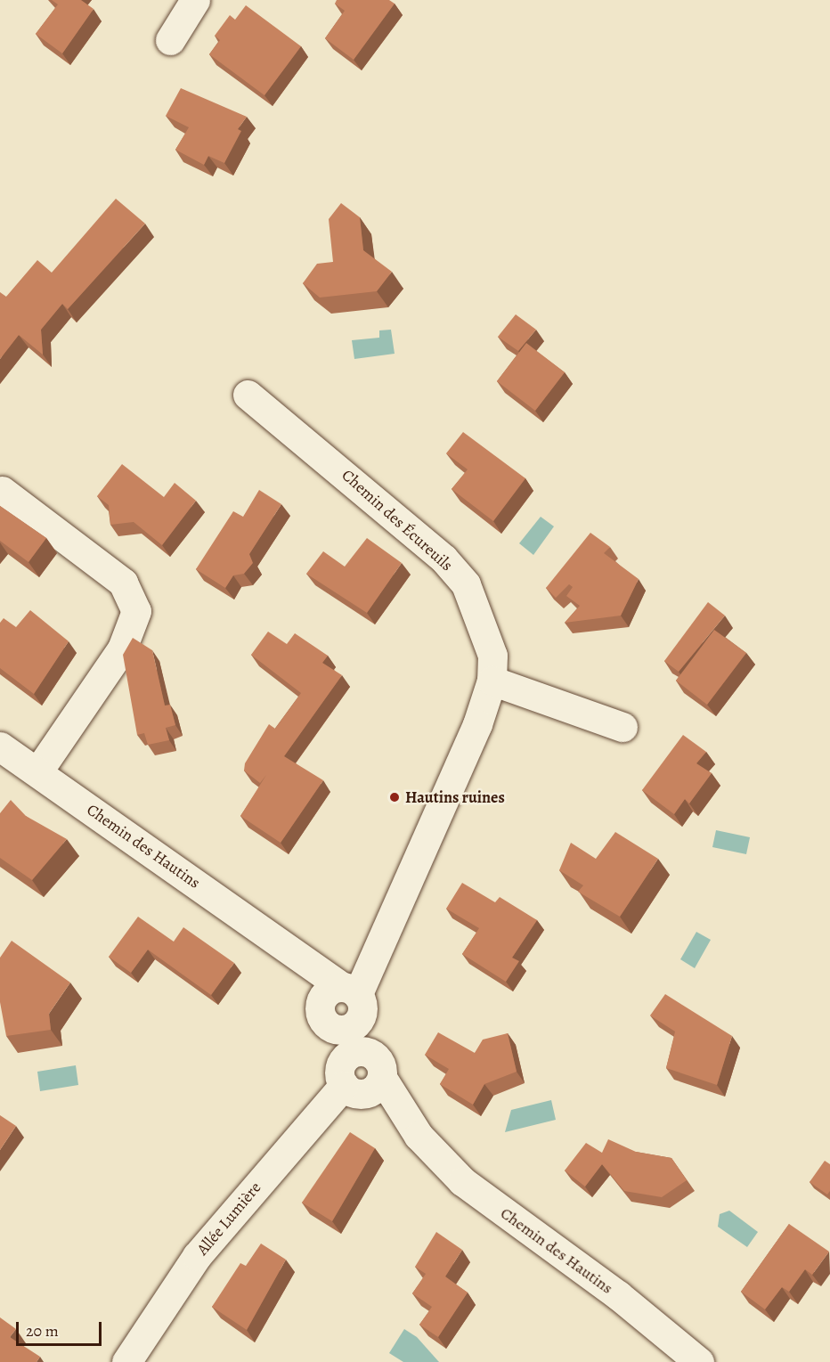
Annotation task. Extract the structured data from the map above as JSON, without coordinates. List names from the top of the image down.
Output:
{
  "streets": {
    "street": ["Chemin des Écureuils", "Chemin des Hautins", "Allée Lumière"]
  },
  "crossings": [
    ["Chemin des Écureuils", "Chemin des Hautins"],
    ["Chemin des Hautins", "Allée Lumière"]
  ],
  "places": ["Hautins ruines"],
  "scale_bar": "20 m"
}
